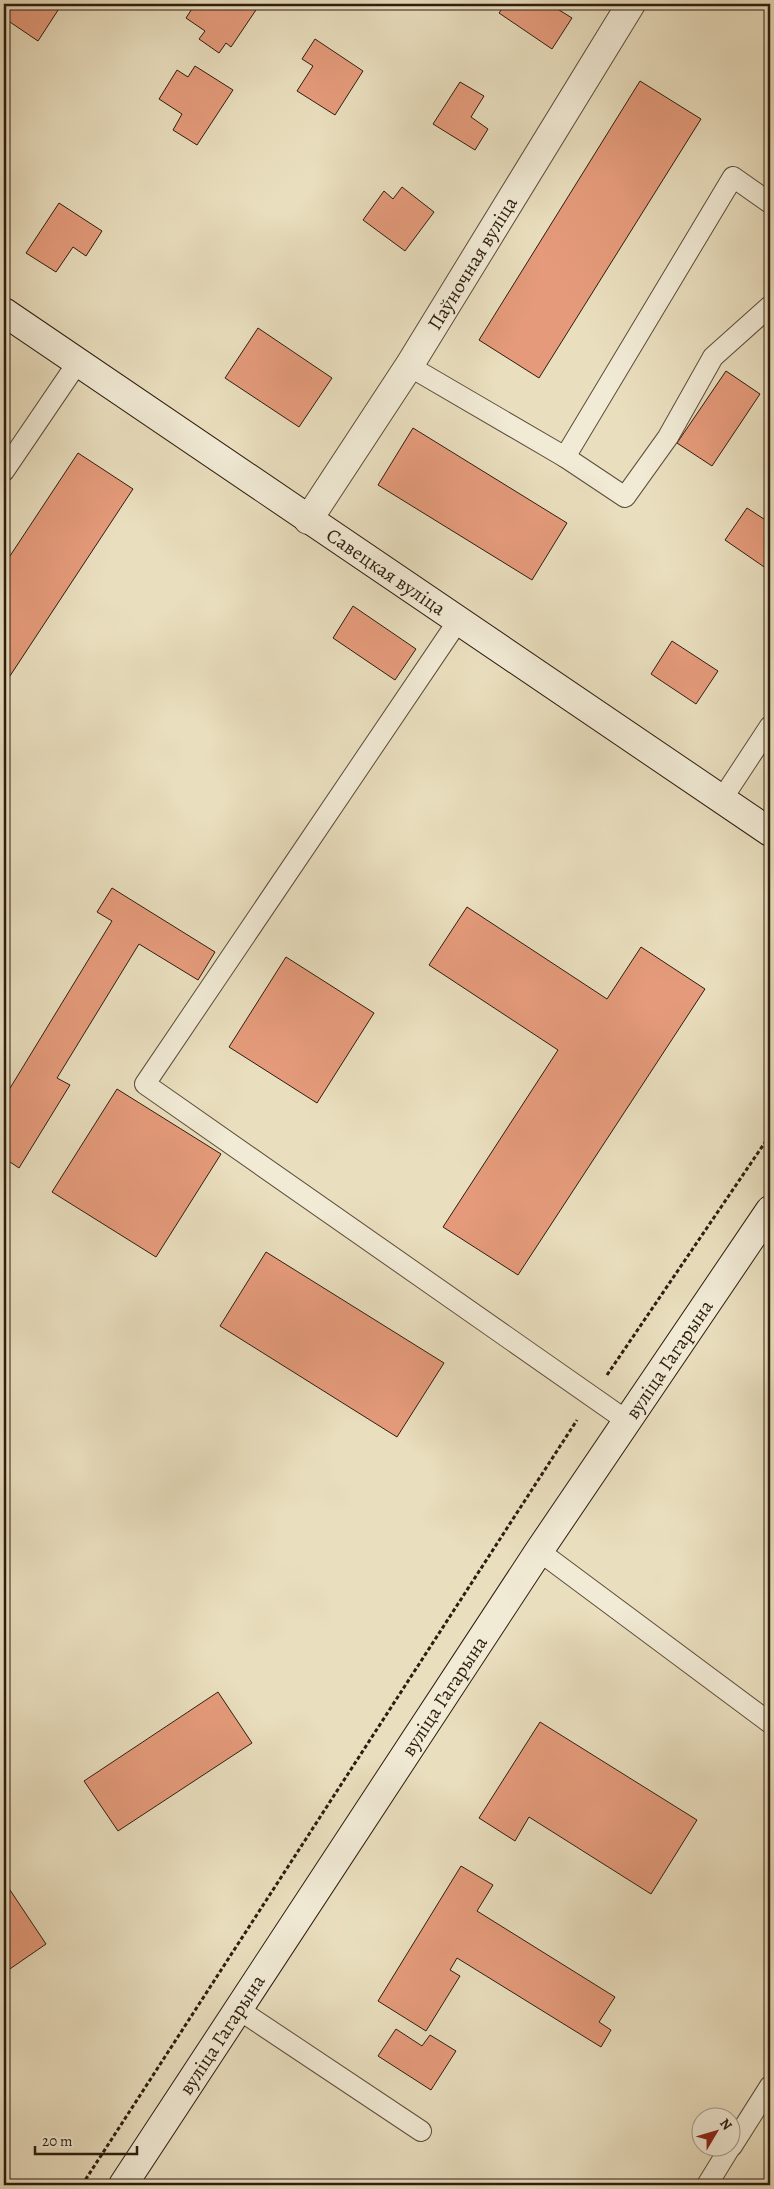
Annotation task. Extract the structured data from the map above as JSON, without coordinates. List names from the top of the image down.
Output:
{
  "streets": {
    "street": ["Паўночная вуліца", "Савецкая вуліца", "вуліца Гагарына"]
  },
  "crossings": [
    ["Паўночная вуліца", "Савецкая вуліца"]
  ],
  "scale_bar": "20 m",
  "north": "top right"
}
